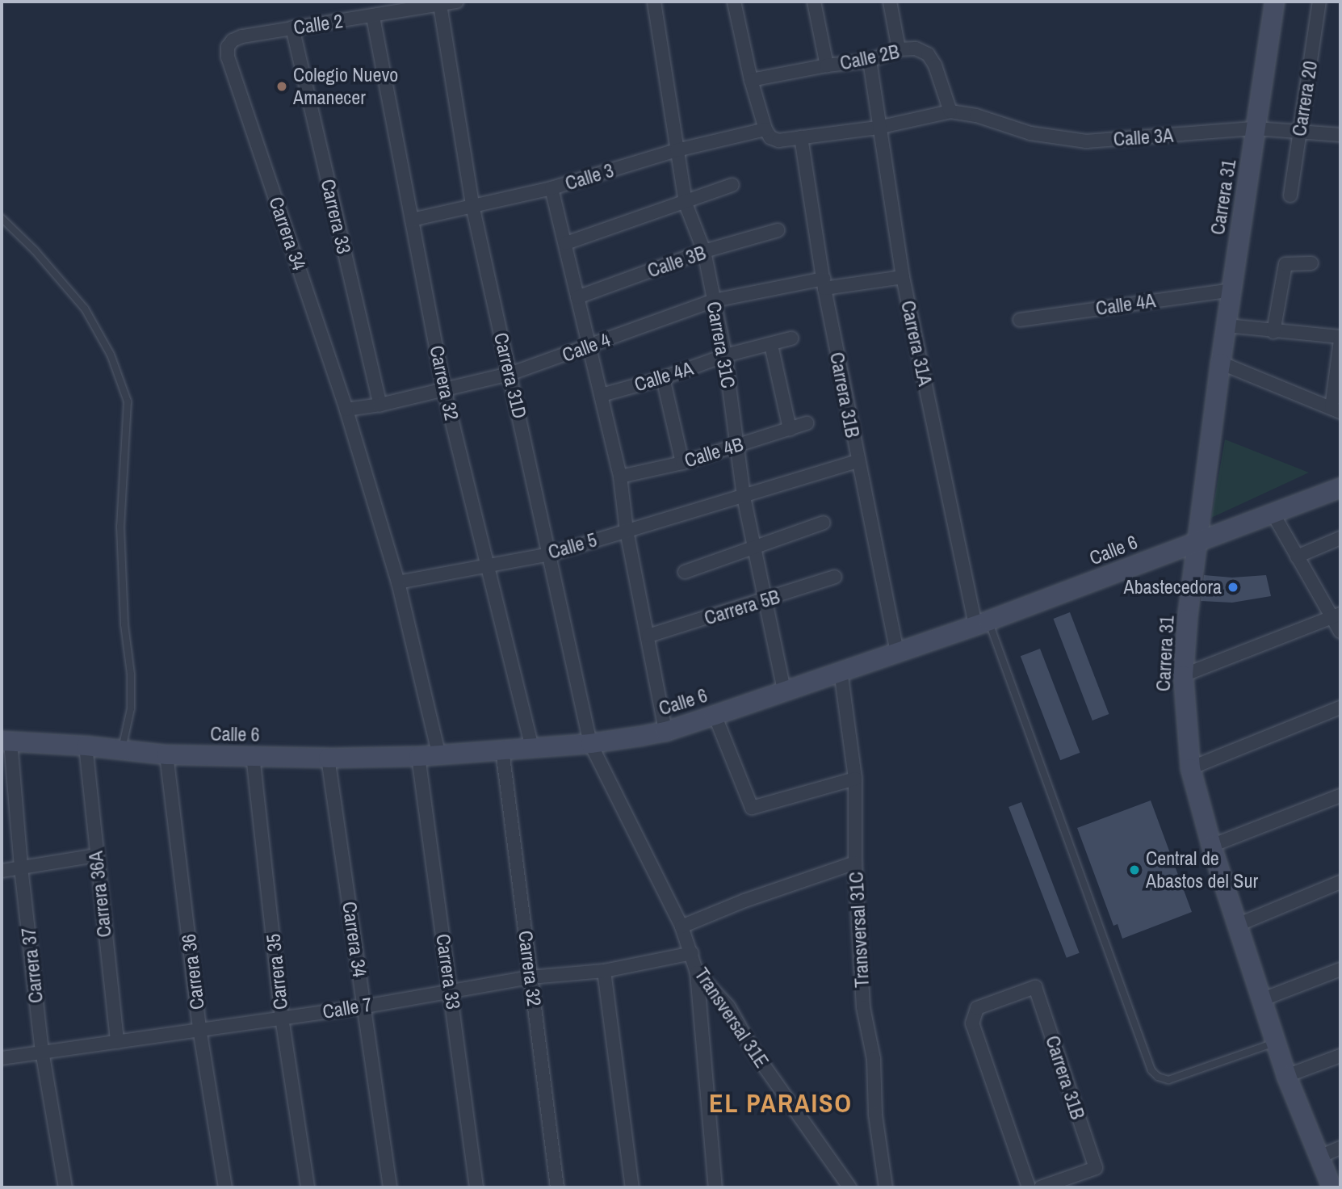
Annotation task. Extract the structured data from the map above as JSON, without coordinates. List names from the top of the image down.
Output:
{
  "streets": {
    "street": [
      "Calle 2",
      "Calle 2B",
      "Carrera 20",
      "Calle 3A",
      "Calle 3",
      "Carrera 31",
      "Carrera 33",
      "Carrera 34",
      "Calle 3B",
      "Calle 4A",
      "Carrera 31A",
      "Carrera 31C",
      "Calle 4",
      "Carrera 31D",
      "Carrera 32",
      "Carrera 31B",
      "Calle 4B",
      "Calle 5",
      "Calle 6",
      "Carrera 5B",
      "Carrera 36A",
      "Transversal 31C",
      "Carrera 37",
      "Carrera 36",
      "Carrera 35",
      "Calle 7",
      "Transversal 31E"
    ]
  },
  "crossings": [
    ["Calle 2", "Carrera 33"],
    ["Calle 2", "Carrera 34"],
    ["Calle 2", "Carrera 31D"],
    ["Calle 2", "Carrera 32"],
    ["Calle 2B", "Calle 3A"],
    ["Calle 2B", "Carrera 31A"],
    ["Carrera 20", "Calle 3A"],
    ["Calle 3A", "Carrera 31"],
    ["Calle 3", "Carrera 31C"],
    ["Calle 3", "Carrera 31D"],
    ["Calle 3", "Carrera 32"],
    ["Carrera 31", "Calle 4A"],
    ["Carrera 31", "Calle 6"],
    ["Carrera 33", "Calle 4"],
    ["Carrera 33", "Calle 6"],
    ["Carrera 33", "Calle 7"],
    ["Carrera 34", "Calle 4"],
    ["Carrera 34", "Calle 6"],
    ["Carrera 34", "Calle 7"],
    ["Calle 3B", "Carrera 31C"],
    ["Calle 4A", "Carrera 31C"],
    ["Carrera 31A", "Calle 4"],
    ["Carrera 31A", "Calle 6"],
    ["Carrera 31C", "Calle 4"],
    ["Carrera 31C", "Calle 4B"],
    ["Carrera 31C", "Calle 5"],
    ["Carrera 31C", "Calle 6"],
    ["Carrera 31C", "Carrera 5B"],
    ["Calle 4", "Carrera 31D"],
    ["Calle 4", "Carrera 32"],
    ["Calle 4", "Carrera 31B"],
    ["Carrera 31D", "Calle 5"],
    ["Carrera 31D", "Calle 6"],
    ["Carrera 31D", "Transversal 31E"],
    ["Carrera 32", "Calle 5"],
    ["Carrera 32", "Calle 6"],
    ["Carrera 32", "Calle 7"],
    ["Carrera 31B", "Calle 5"],
    ["Carrera 31B", "Calle 6"],
    ["Calle 6", "Carrera 36A"],
    ["Calle 6", "Transversal 31C"],
    ["Calle 6", "Carrera 37"],
    ["Calle 6", "Carrera 36"],
    ["Calle 6", "Carrera 35"],
    ["Calle 6", "Transversal 31E"],
    ["Carrera 36A", "Calle 7"],
    ["Carrera 37", "Calle 7"],
    ["Carrera 36", "Calle 7"],
    ["Carrera 35", "Calle 7"],
    ["Calle 7", "Transversal 31E"]
  ],
  "districts": ["EL PARAISO"],
  "places": ["Colegio Nuevo Amanecer", "Abastecedora", "Central de Abastos del Sur"]
}
